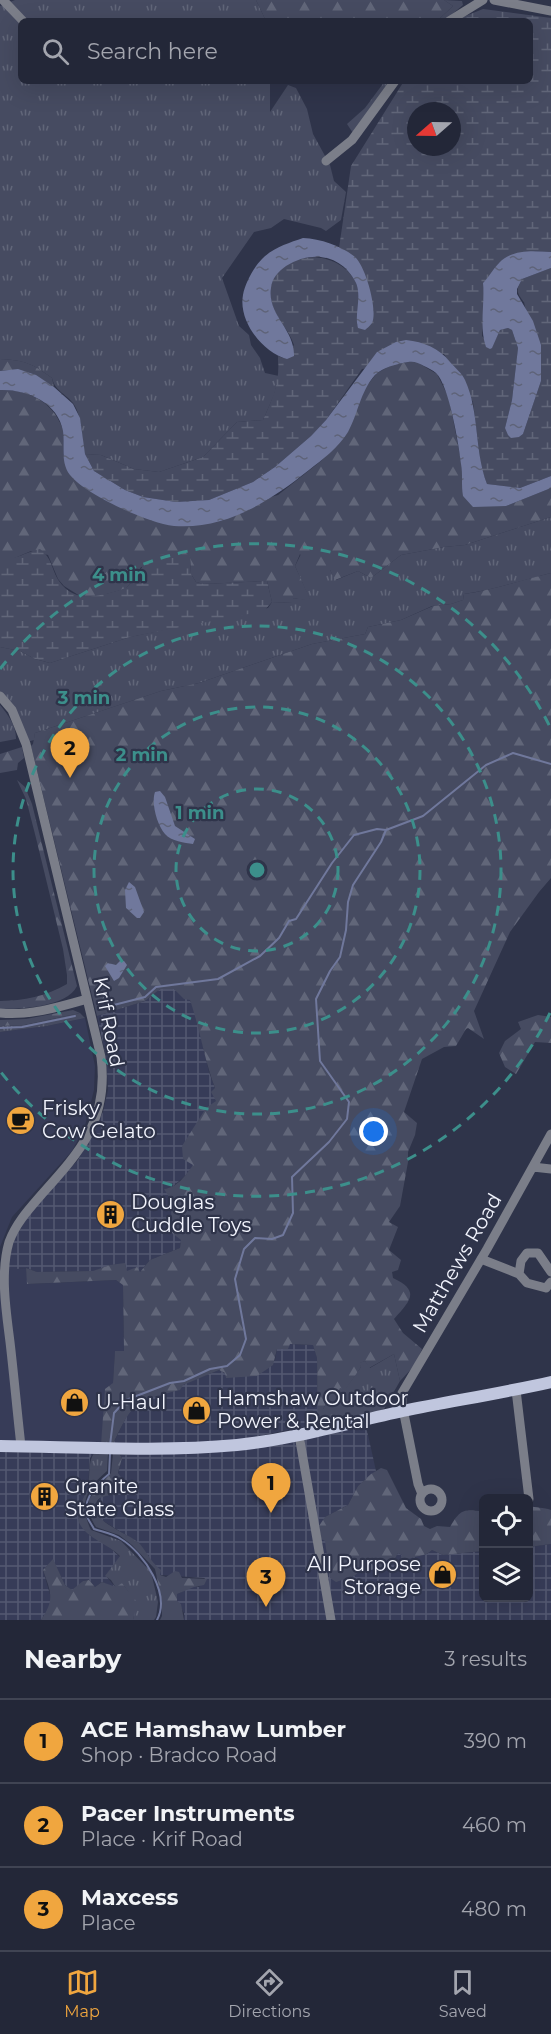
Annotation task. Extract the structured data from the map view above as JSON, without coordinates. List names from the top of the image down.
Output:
{
  "streets": {
    "street": ["Krif Road", "Matthews Road"]
  },
  "places": {
    "cafe": ["Frisky Cow Gelato"],
    "building": ["Douglas Cuddle Toys", "Granite State Glass"],
    "shop": ["U-Haul", "Hamshaw Outdoor Power & Rental", "All Purpose Storage"]
  },
  "north": "left",
  "page": {
    "search": "Search here",
    "pins": ["2", "1", "3"],
    "heading": ["Nearby", "3 results"],
    "list": [
      {
        "mark": "1",
        "name": "ACE Hamshaw Lumber",
        "note": "Shop · Bradco Road",
        "value": "390 m"
      },
      {
        "mark": "2",
        "name": "Pacer Instruments",
        "note": "Place · Krif Road",
        "value": "460 m"
      },
      {
        "mark": "3",
        "name": "Maxcess",
        "note": "Place",
        "value": "480 m"
      }
    ],
    "nav": ["Map", "Directions", "Saved"]
  },
  "rings": [
    "4 min",
    "3 min",
    "2 min",
    "1 min"
  ]
}
